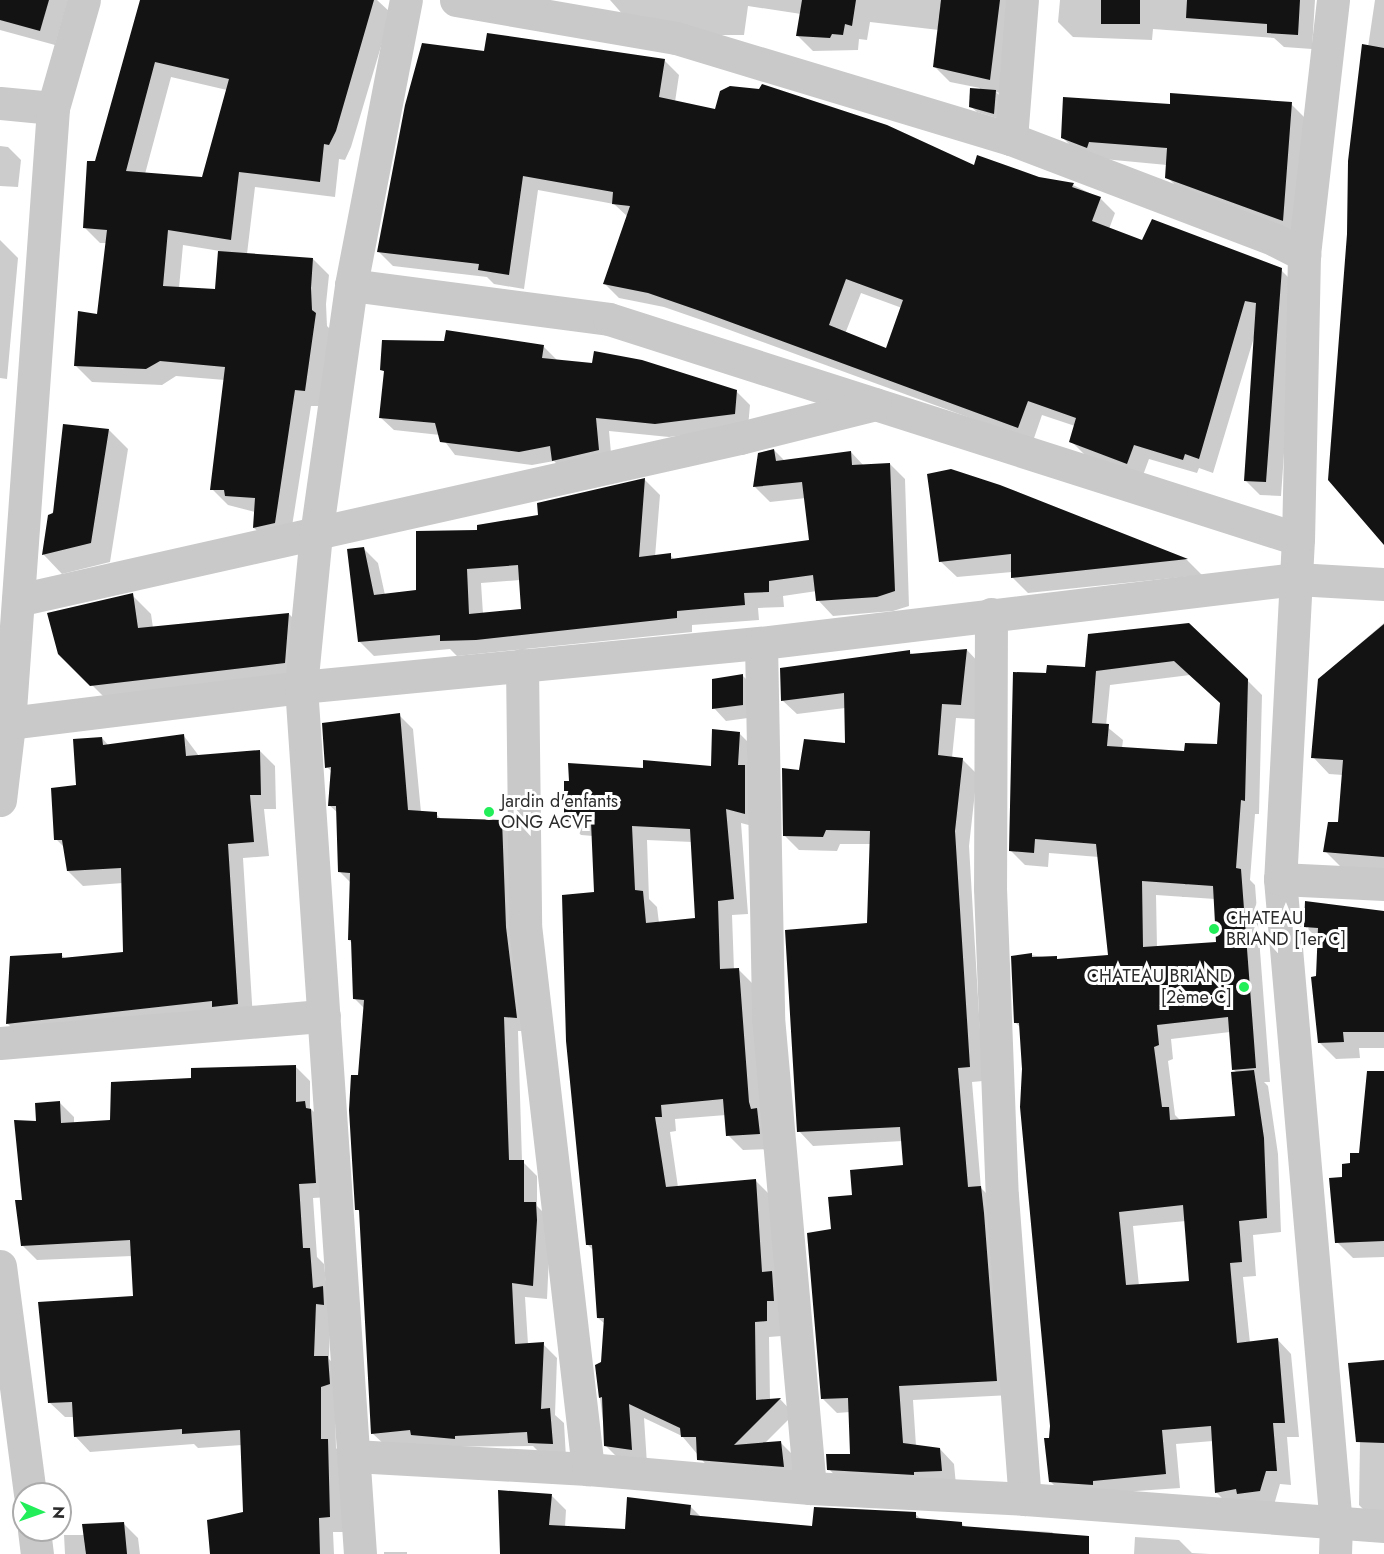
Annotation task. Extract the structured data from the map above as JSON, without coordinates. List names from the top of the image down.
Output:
{
  "places": ["Jardin d'enfants ONG ACVF", "CHATEAU BRIAND [1er C]", "CHATEAU BRIAND [2ème C]"],
  "north": "right"
}
